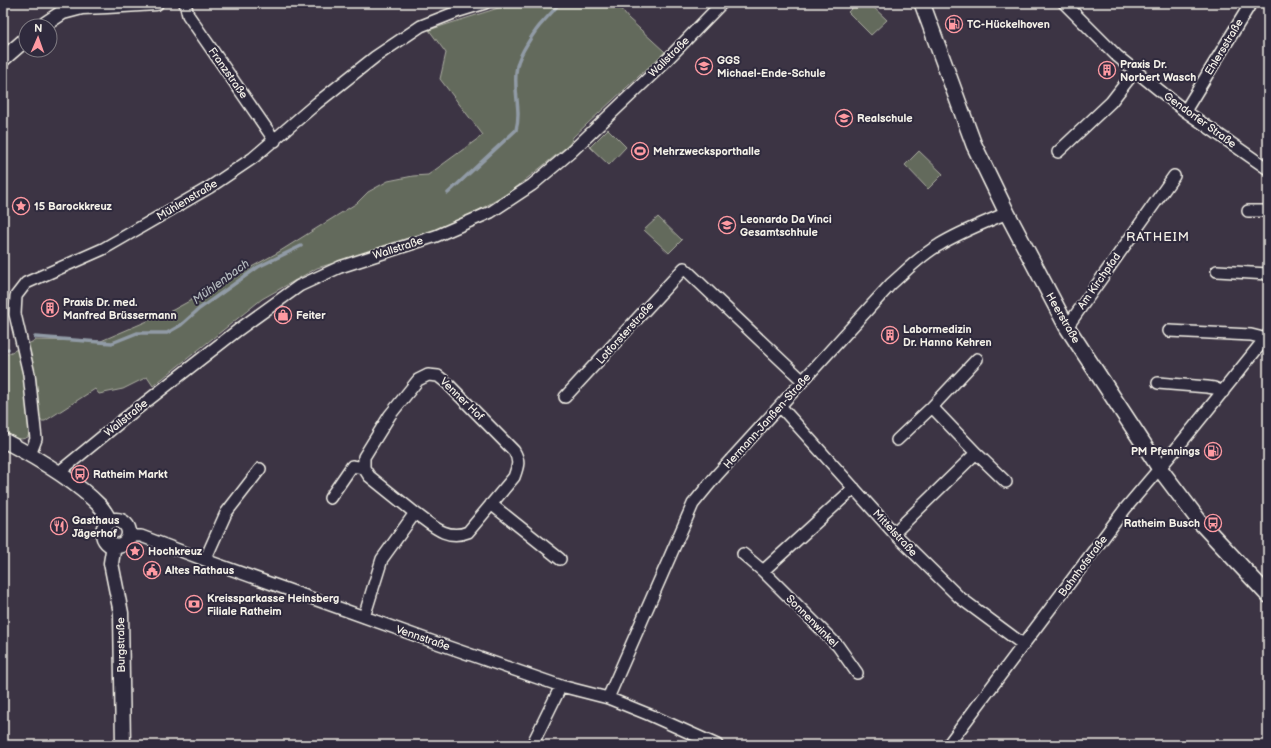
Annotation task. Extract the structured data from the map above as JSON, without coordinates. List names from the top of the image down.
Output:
{
  "streets": {
    "main road": ["Heerstraße"],
    "street": [
      "Ehlersstraße",
      "Wallstraße",
      "Franzstraße",
      "Gendorfer Straße",
      "Mühlenstraße",
      "Am Kirchpfad",
      "Lotforsterstraße",
      "Venner Hof",
      "Hermann-Janßen-Straße",
      "Mittelstraße",
      "Bahnhofstraße",
      "Sonnenwinkel",
      "Vennstraße",
      "Burgstraße"
    ]
  },
  "crossings": [
    ["Ehlersstraße", "Gendorfer Straße"],
    ["Franzstraße", "Mühlenstraße"],
    ["Am Kirchpfad", "Heerstraße"],
    ["Heerstraße", "Hermann-Janßen-Straße"],
    ["Heerstraße", "Bahnhofstraße"],
    ["Lotforsterstraße", "Hermann-Janßen-Straße"],
    ["Hermann-Janßen-Straße", "Mittelstraße"],
    ["Hermann-Janßen-Straße", "Vennstraße"],
    ["Mittelstraße", "Bahnhofstraße"],
    ["Vennstraße", "Burgstraße"]
  ],
  "districts": ["RATHEIM"],
  "water": ["Mühlenbach"],
  "places": {
    "fuel station": ["TC-Hückelhoven", "PM Pfennings"],
    "school or university": ["GGS Michael-Ende-Schule", "Realschule", "Leonardo Da Vinci Gesamtschhule"],
    "building": ["Praxis Dr. Norbert Wasch", "Praxis Dr. med. Manfred Brüssermann", "Labormedizin Dr. Hanno Kehren"],
    "sports": ["Mehrzwecksporthalle"],
    "place": ["15 Barockkreuz", "Hochkreuz"],
    "shop": ["Feiter"],
    "bus stop": ["Ratheim Markt", "Ratheim Busch"],
    "restaurant": ["Gasthaus Jägerhof"],
    "public building": ["Altes Rathaus"],
    "bank": ["Kreissparkasse Heinsberg Filiale Ratheim"]
  },
  "north": "top"
}
